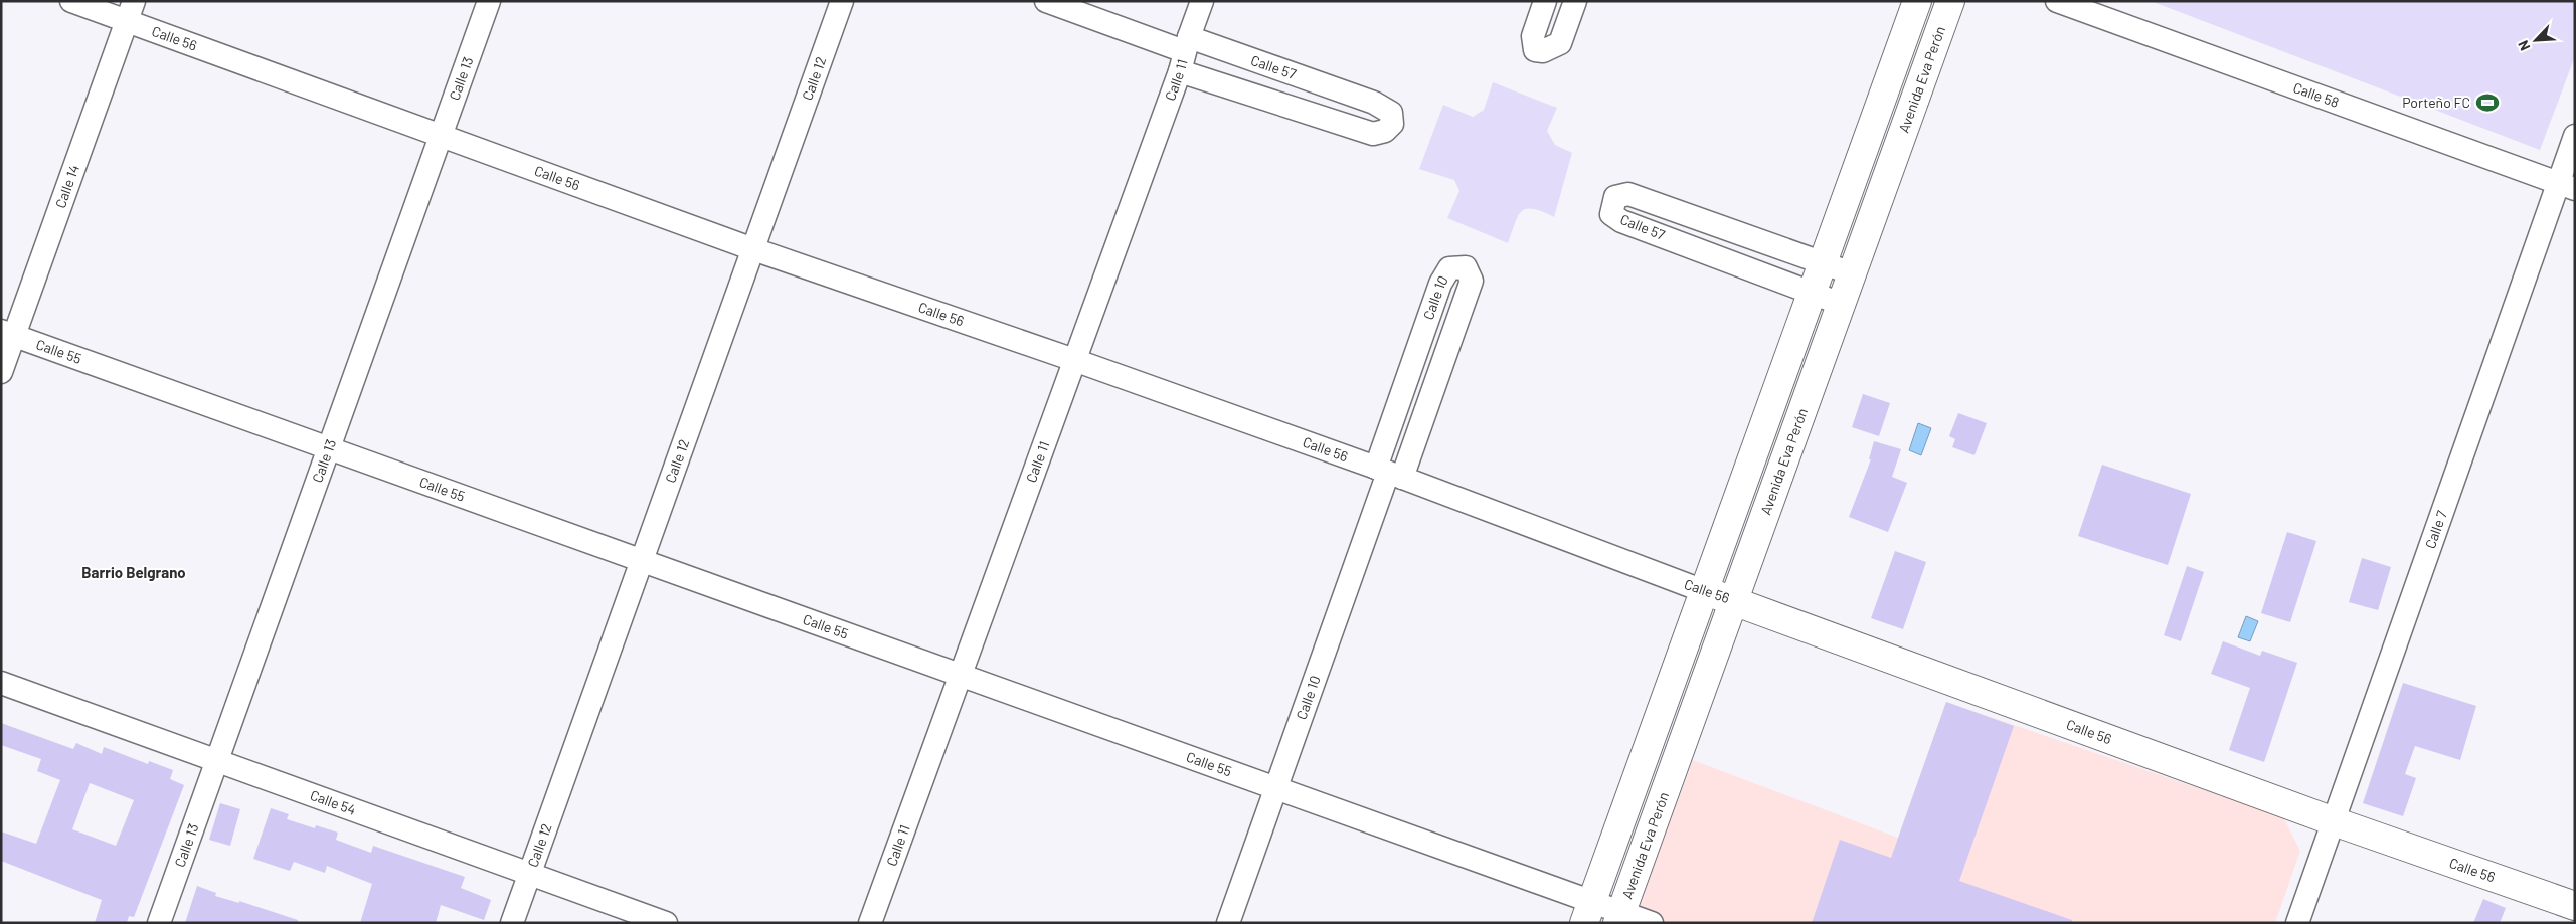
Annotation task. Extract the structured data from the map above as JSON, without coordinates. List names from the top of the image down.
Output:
{
  "streets": {
    "main road": ["Calle 56", "Avenida Eva Perón"],
    "street": [
      "Calle 57",
      "Calle 13",
      "Calle 12",
      "Calle 11",
      "Calle 58",
      "Calle 14",
      "Calle 10",
      "Calle 55",
      "Calle 7",
      "Calle 54"
    ]
  },
  "crossings": [
    ["Calle 56", "Calle 13"],
    ["Calle 56", "Calle 12"],
    ["Calle 56", "Calle 11"],
    ["Calle 56", "Avenida Eva Perón"],
    ["Calle 56", "Calle 14"],
    ["Calle 56", "Calle 10"],
    ["Calle 56", "Calle 7"],
    ["Calle 57", "Calle 11"],
    ["Calle 57", "Avenida Eva Perón"],
    ["Calle 13", "Calle 55"],
    ["Calle 13", "Calle 54"],
    ["Calle 12", "Calle 55"],
    ["Calle 12", "Calle 54"],
    ["Calle 11", "Calle 55"],
    ["Avenida Eva Perón", "Calle 55"],
    ["Calle 58", "Calle 7"],
    ["Calle 14", "Calle 55"],
    ["Calle 10", "Calle 55"]
  ],
  "districts": ["Barrio Belgrano"],
  "places": {
    "sports": ["Porteño FC"]
  },
  "north": "bottom left"
}
